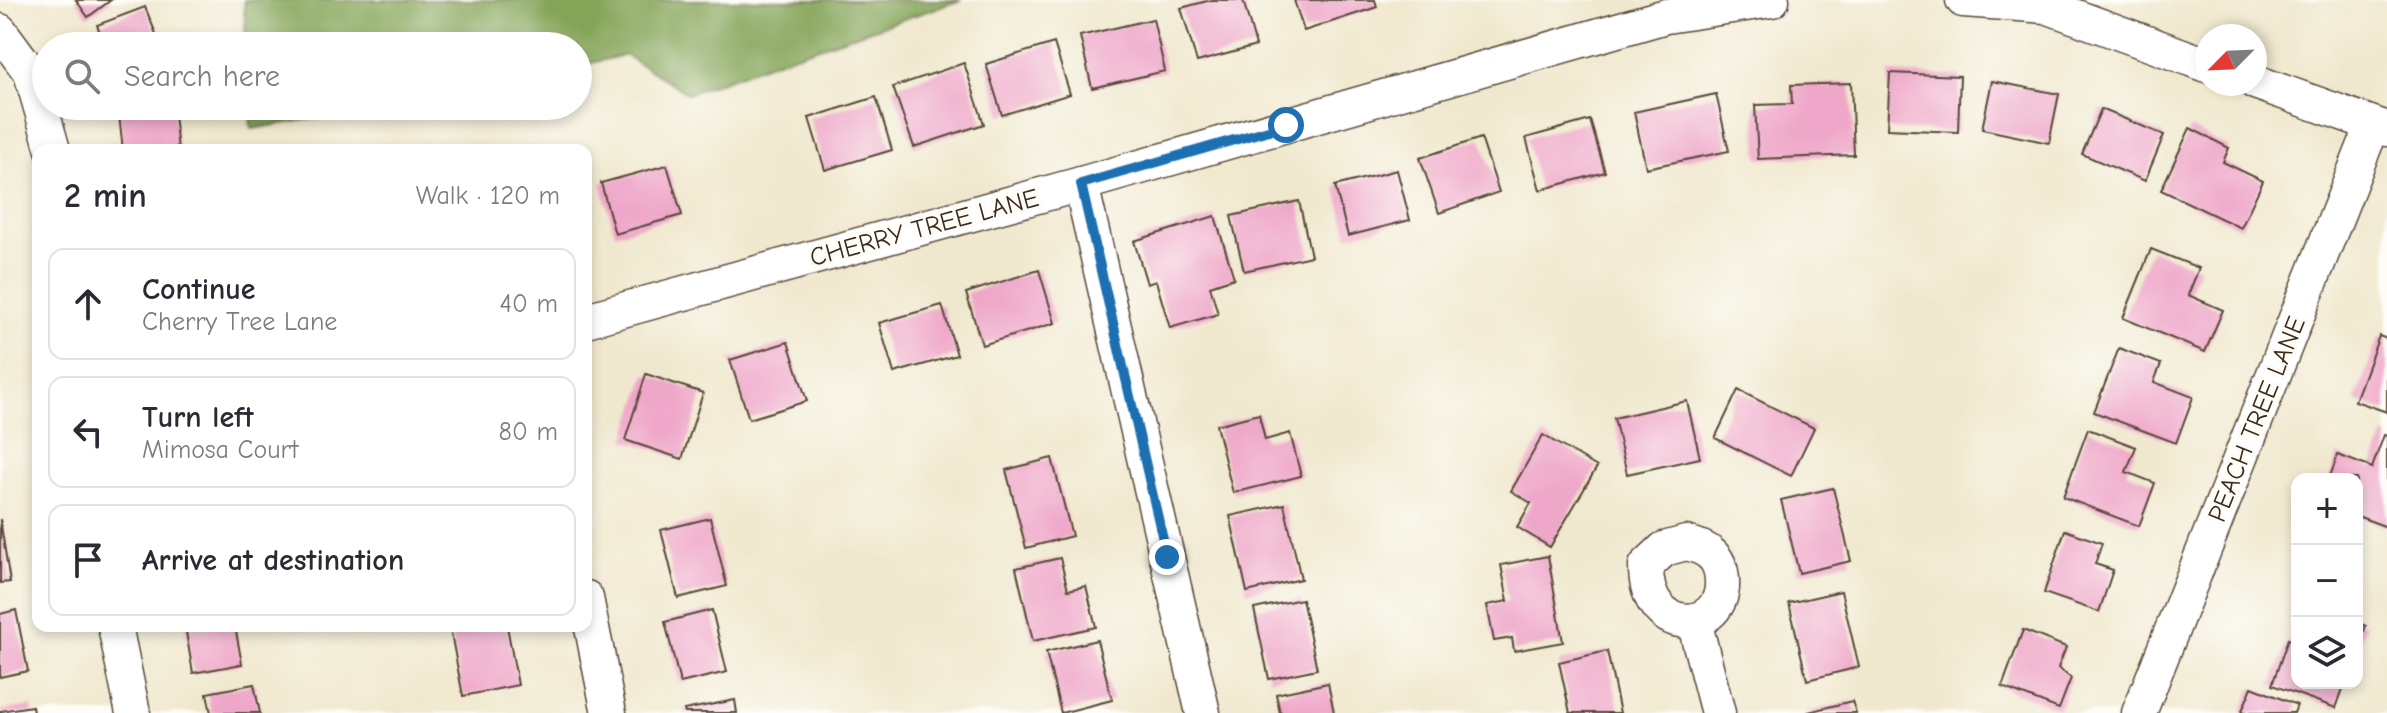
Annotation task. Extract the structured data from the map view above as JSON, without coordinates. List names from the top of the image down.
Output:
{
  "streets": {
    "street": ["CHERRY TREE LANE", "PEACH TREE LANE"]
  },
  "north": "bottom left",
  "page": {
    "search": "Search here",
    "heading": ["2 min", "Walk · 120 m"],
    "list": [
      ["Continue", "Cherry Tree Lane", "40 m"],
      ["Turn left", "Mimosa Court", "80 m"],
      "Arrive at destination"
    ],
    "map_buttons": ["+", "−"]
  }
}
